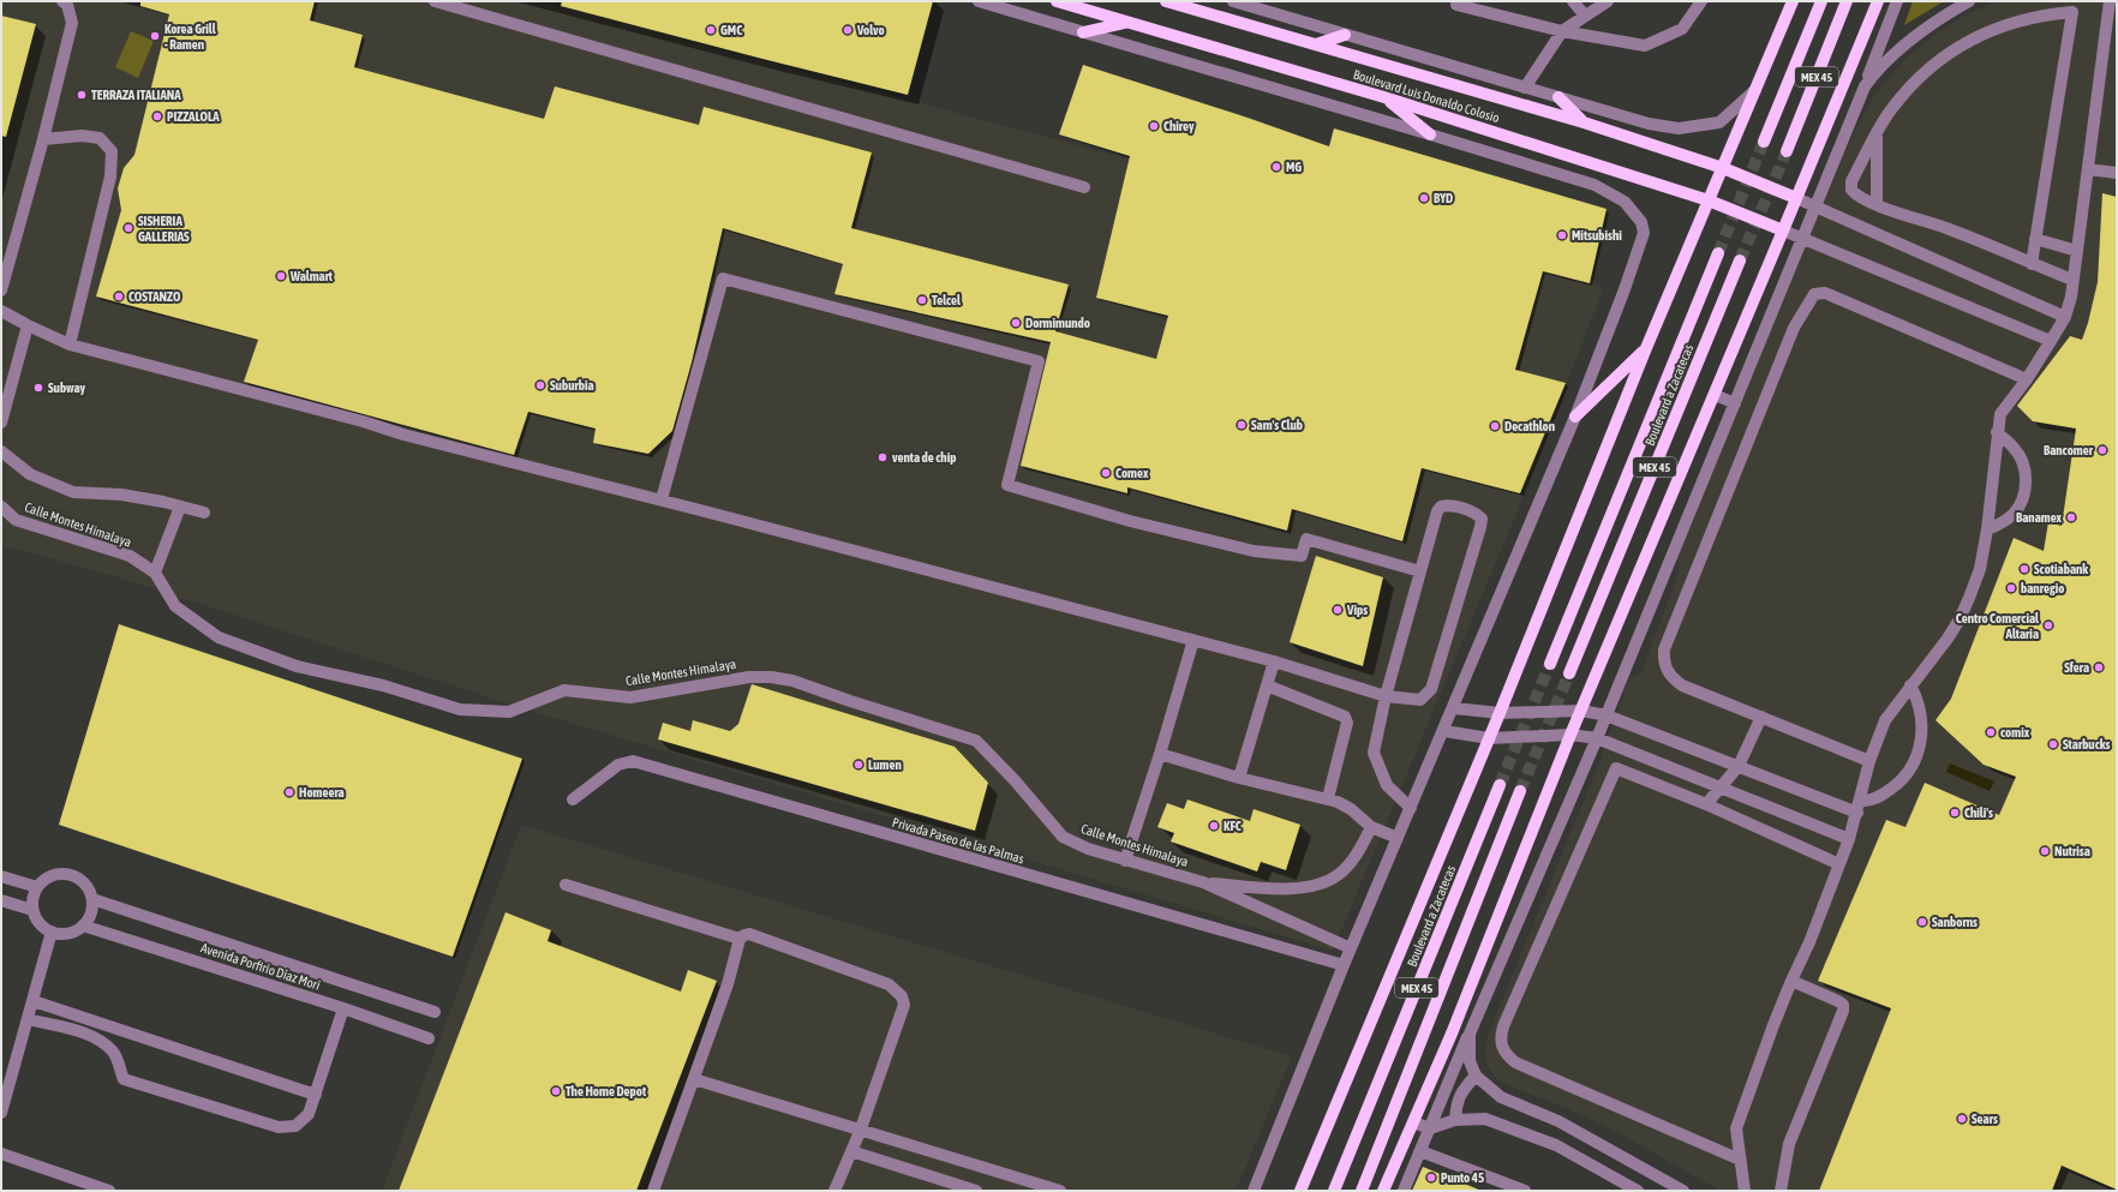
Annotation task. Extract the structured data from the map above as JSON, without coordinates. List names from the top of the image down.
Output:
{
  "streets": {
    "main road": ["MEX 45", "Boulevard Luis Donaldo Colosio", "Boulevard a Zacatecas"],
    "street": ["Calle Montes Himalaya", "Privada Paseo de las Palmas", "Avenida Porfirio Díaz Mori"]
  },
  "places": [
    "GMC",
    "Volvo",
    "Korea Grill - Ramen",
    "TERRAZA ITALIANA",
    "PIZZALOLA",
    "Chirey",
    "MG",
    "BYD",
    "SISHERIA GALLERIAS",
    "Mitsubishi",
    "Walmart",
    "COSTANZO",
    "Telcel",
    "Dormimundo",
    "Suburbia",
    "Subway",
    "Sam's Club",
    "Decathlon",
    "Bancomer",
    "venta de chip",
    "Comex",
    "Banamex",
    "Scotiabank",
    "banregio",
    "Vips",
    "Centro Comercial Altaria",
    "Sfera",
    "comix",
    "Starbucks",
    "Lumen",
    "Homeera",
    "Chili's",
    "KFC",
    "Nutrisa",
    "Sanborns",
    "The Home Depot",
    "Sears",
    "Punto 45"
  ]
}
